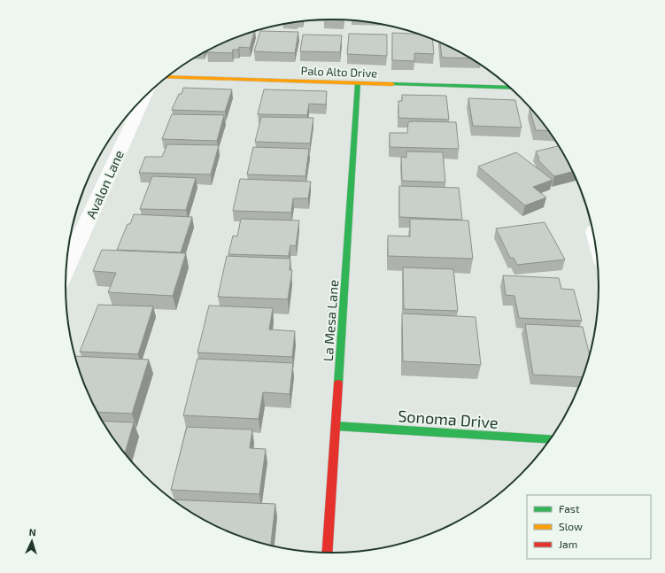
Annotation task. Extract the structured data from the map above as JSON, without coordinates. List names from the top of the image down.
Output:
{
  "streets": {
    "street": [
      "Palo Alto Drive",
      "Avalon Lane",
      "La Mesa Lane",
      "Sonoma Drive"
    ]
  },
  "crossings": [
    ["Palo Alto Drive", "La Mesa Lane"],
    ["La Mesa Lane", "Sonoma Drive"]
  ],
  "legend": ["Fast", "Slow", "Jam"],
  "north": "top"
}
